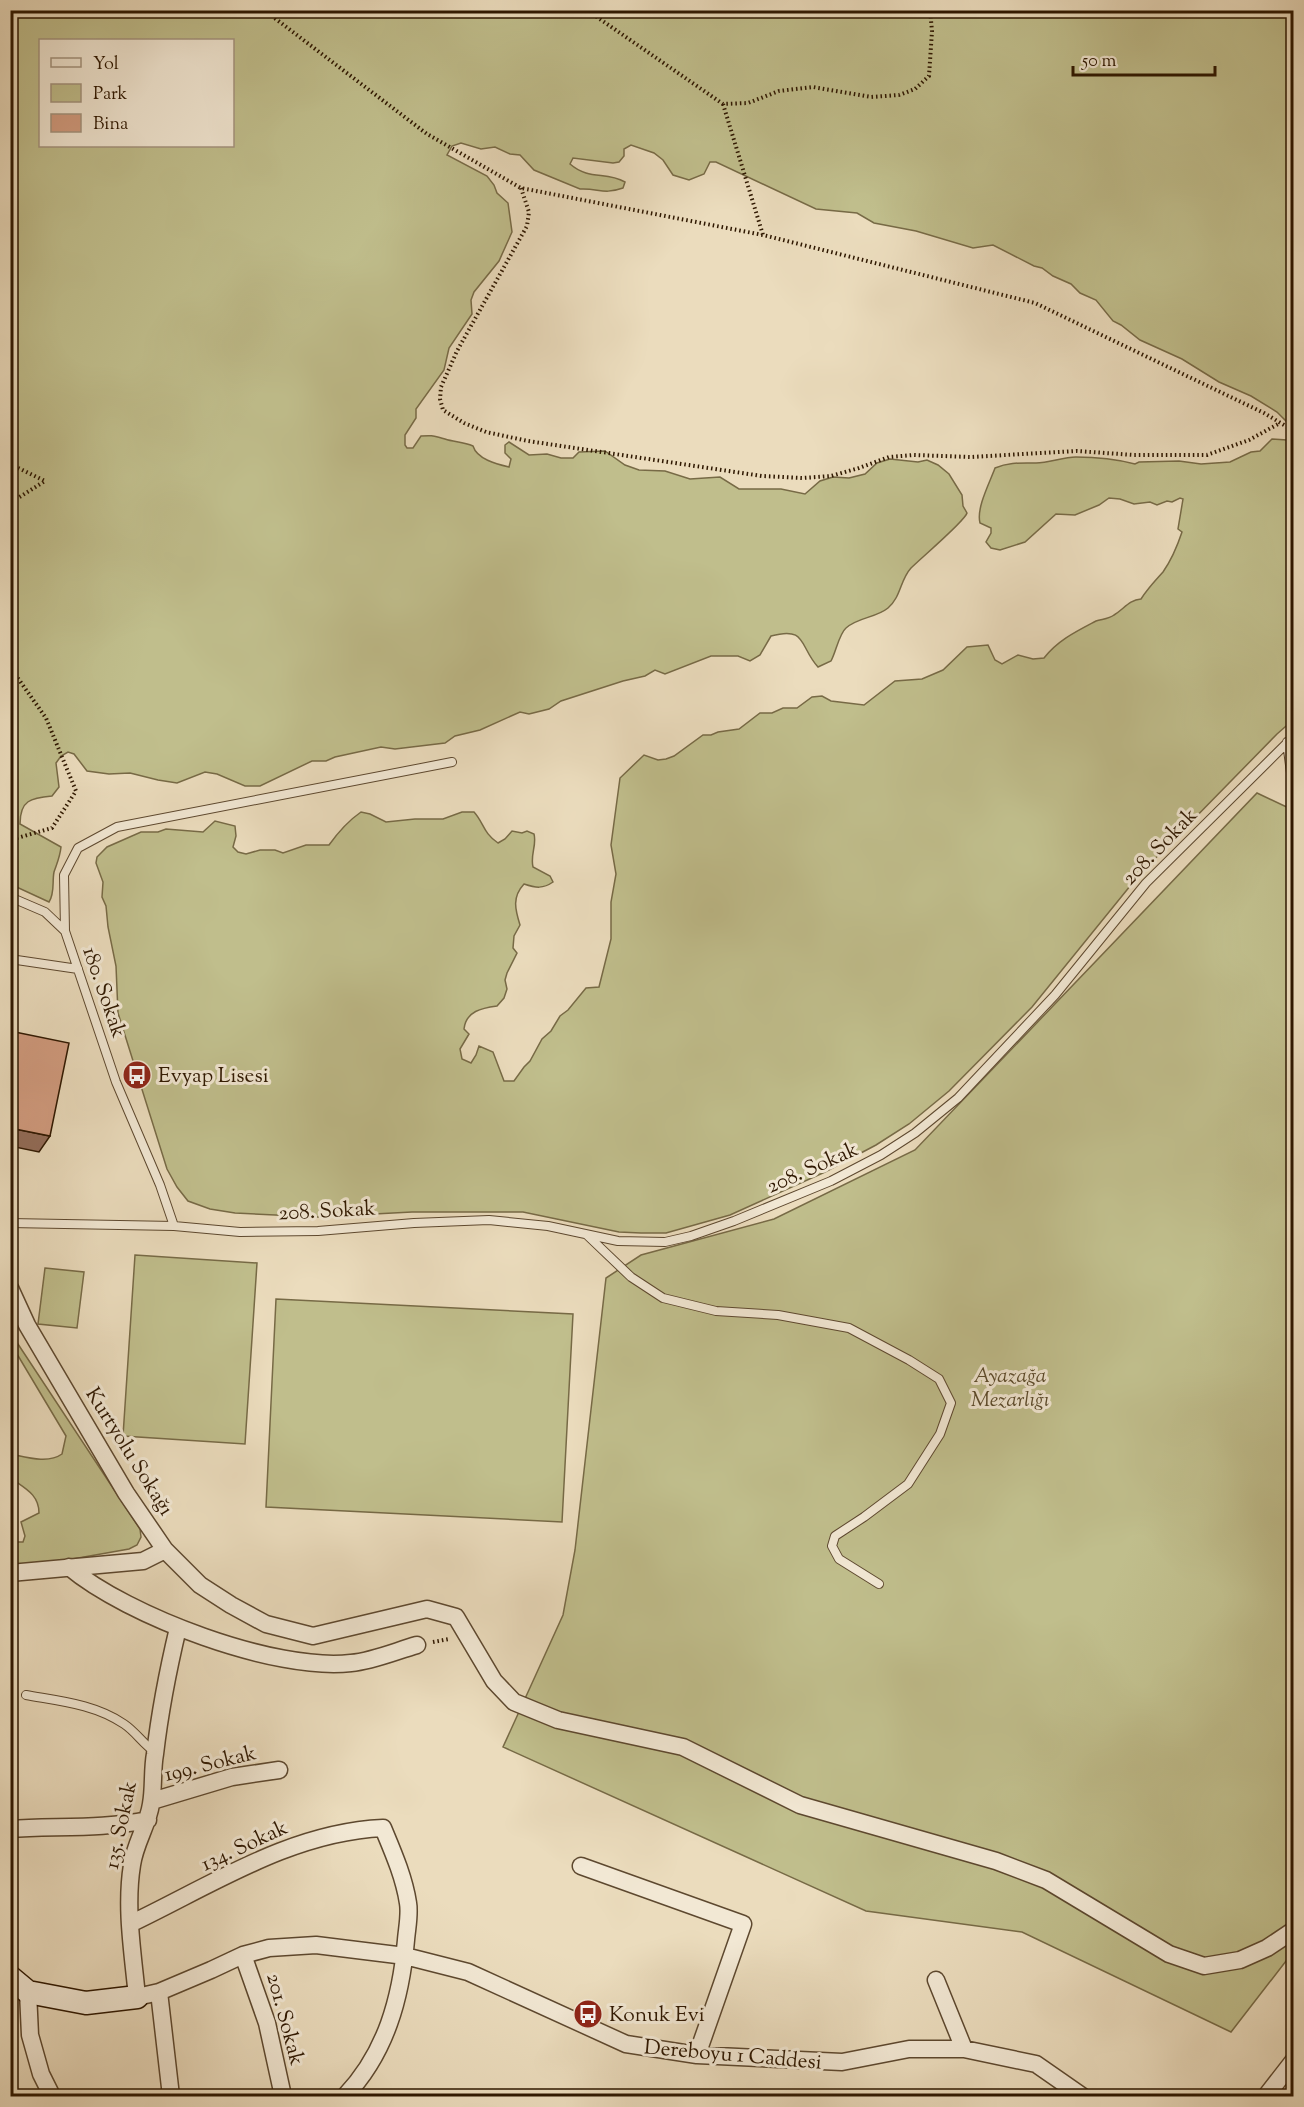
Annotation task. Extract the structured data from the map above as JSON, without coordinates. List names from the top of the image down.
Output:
{
  "streets": {
    "street": [
      "Kurtyolu Sokağı",
      "199. Sokak",
      "135. Sokak",
      "134. Sokak",
      "201. Sokak",
      "Dereboyu 1 Caddesi"
    ],
    "lane": ["208. Sokak", "180. Sokak"]
  },
  "crossings": [
    ["208. Sokak", "180. Sokak"],
    ["199. Sokak", "135. Sokak"],
    ["135. Sokak", "134. Sokak"],
    ["135. Sokak", "Dereboyu 1 Caddesi"],
    ["134. Sokak", "Dereboyu 1 Caddesi"],
    ["201. Sokak", "Dereboyu 1 Caddesi"]
  ],
  "parks": ["Ayazağa Mezarlığı"],
  "places": {
    "bus stop": ["Evyap Lisesi", "Konuk Evi"]
  },
  "legend": ["Yol", "Park", "Bina"],
  "scale_bar": "50 m"
}
